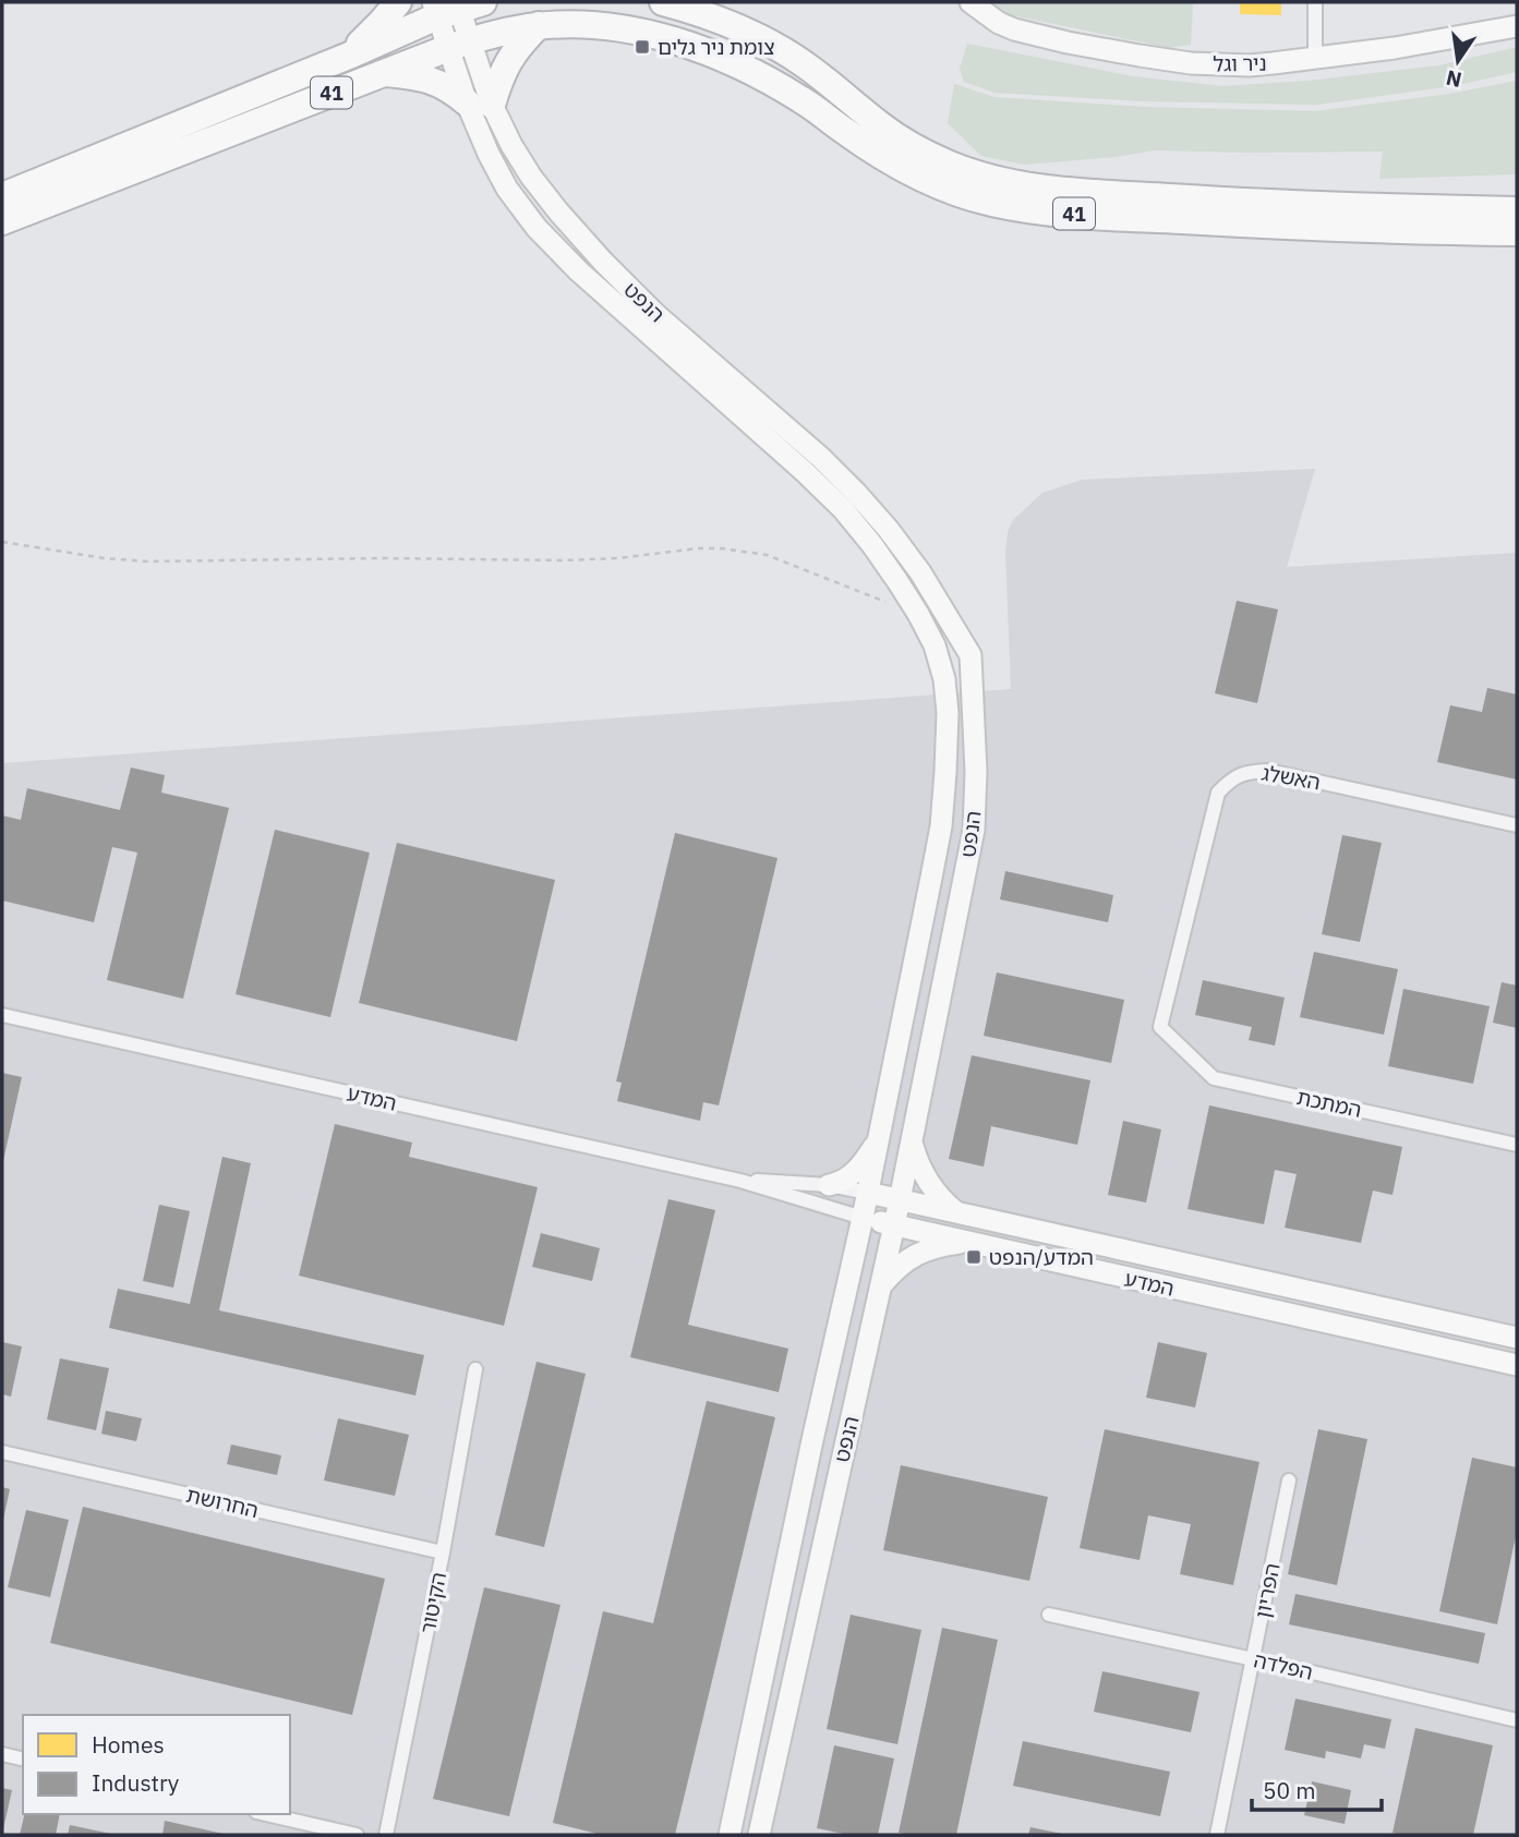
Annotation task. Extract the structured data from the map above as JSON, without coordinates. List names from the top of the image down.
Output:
{
  "streets": {
    "highway": ["41"],
    "street": [
      "ניר וגל",
      "הנפט",
      "האשלג",
      "המדע",
      "המתכת",
      "החרושת",
      "הפריון",
      "הקיטור",
      "הפלדה"
    ]
  },
  "crossings": [
    ["41", "הנפט"],
    ["הנפט", "המדע"],
    ["האשלג", "המתכת"],
    ["החרושת", "הקיטור"],
    ["הפריון", "הפלדה"]
  ],
  "places": {
    "transit": ["צומת ניר גלים", "המדע/הנפט"]
  },
  "legend": ["Homes", "Industry"],
  "scale_bar": "50 m",
  "north": "bottom"
}
